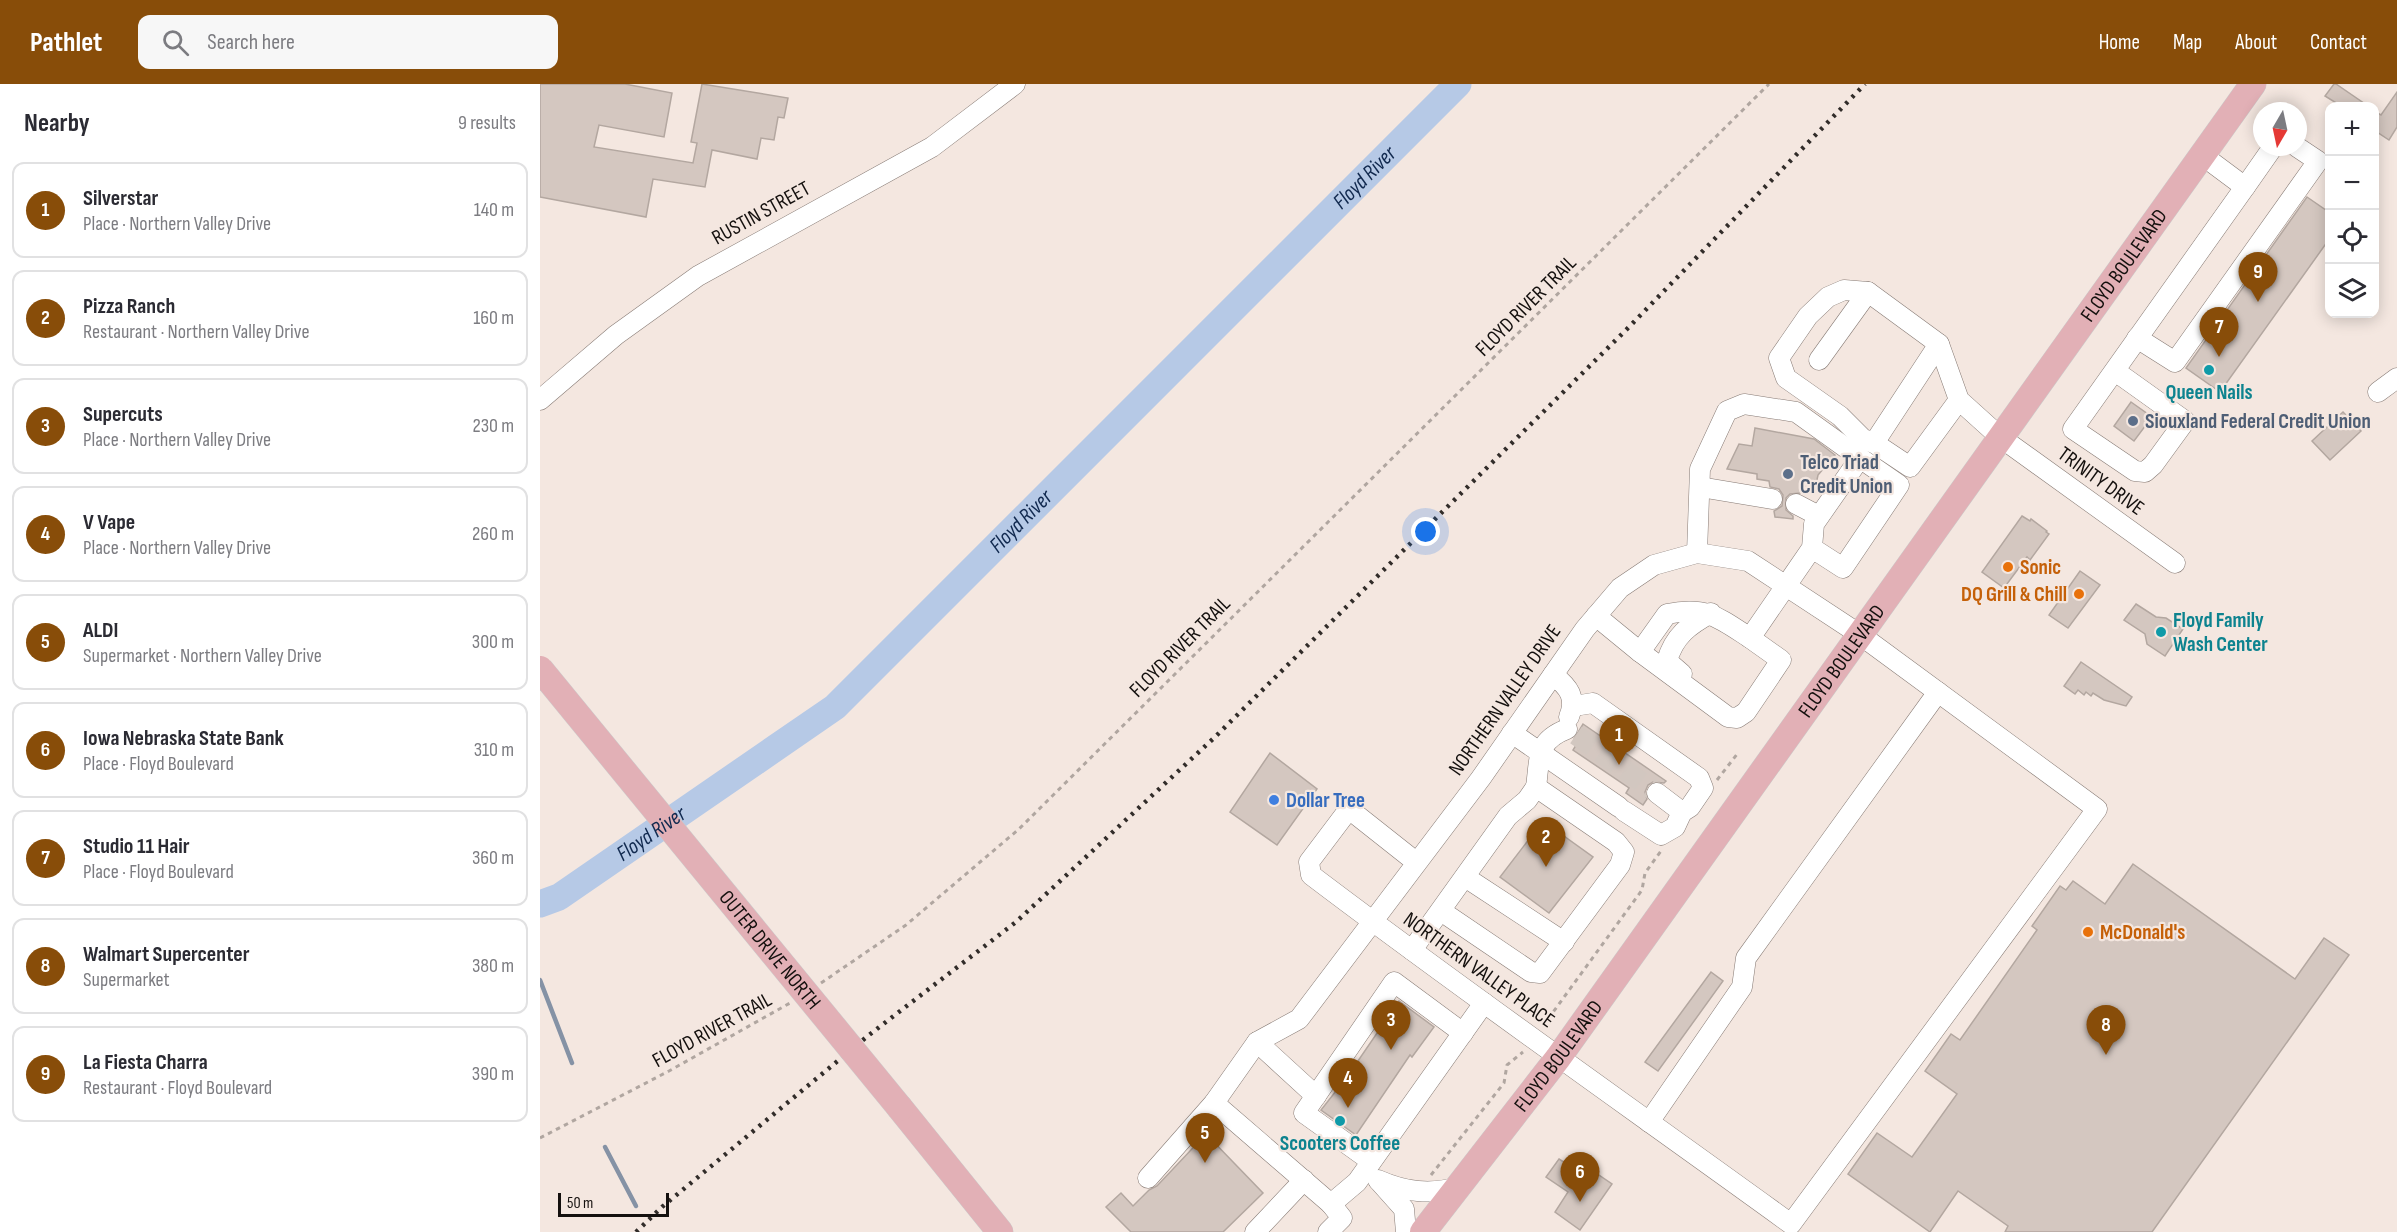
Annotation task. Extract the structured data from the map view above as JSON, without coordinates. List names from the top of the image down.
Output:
{
  "streets": {
    "main road": ["FLOYD BOULEVARD", "OUTER DRIVE NORTH"],
    "street": [
      "RUSTIN STREET",
      "TRINITY DRIVE",
      "NORTHERN VALLEY DRIVE",
      "NORTHERN VALLEY PLACE"
    ],
    "path": ["FLOYD RIVER TRAIL"]
  },
  "crossings": [
    ["FLOYD BOULEVARD", "TRINITY DRIVE"],
    ["FLOYD BOULEVARD", "NORTHERN VALLEY DRIVE"],
    ["FLOYD BOULEVARD", "NORTHERN VALLEY PLACE"],
    ["NORTHERN VALLEY DRIVE", "NORTHERN VALLEY PLACE"]
  ],
  "water": ["Floyd River"],
  "places": [
    "Queen Nails",
    "Siouxland Federal Credit Union",
    "Telco Triad Credit Union",
    "Sonic",
    "DQ Grill & Chill",
    "Floyd Family Wash Center",
    "Dollar Tree",
    "McDonald's",
    "Scooters Coffee"
  ],
  "scale_bar": "50 m",
  "north": "bottom",
  "page": {
    "header": "Pathlet",
    "search": "Search here",
    "nav": [
      "Home",
      "Map",
      "About",
      "Contact"
    ],
    "heading": ["Nearby", "9 results"],
    "map_buttons": ["+", "−"],
    "list": [
      {
        "mark": "1",
        "name": "Silverstar",
        "note": "Place · Northern Valley Drive",
        "value": "140 m"
      },
      {
        "mark": "2",
        "name": "Pizza Ranch",
        "note": "Restaurant · Northern Valley Drive",
        "value": "160 m"
      },
      {
        "mark": "3",
        "name": "Supercuts",
        "note": "Place · Northern Valley Drive",
        "value": "230 m"
      },
      {
        "mark": "4",
        "name": "V Vape",
        "note": "Place · Northern Valley Drive",
        "value": "260 m"
      },
      {
        "mark": "5",
        "name": "ALDI",
        "note": "Supermarket · Northern Valley Drive",
        "value": "300 m"
      },
      {
        "mark": "6",
        "name": "Iowa Nebraska State Bank",
        "note": "Place · Floyd Boulevard",
        "value": "310 m"
      },
      {
        "mark": "7",
        "name": "Studio 11 Hair",
        "note": "Place · Floyd Boulevard",
        "value": "360 m"
      },
      {
        "mark": "8",
        "name": "Walmart Supercenter",
        "note": "Supermarket",
        "value": "380 m"
      },
      {
        "mark": "9",
        "name": "La Fiesta Charra",
        "note": "Restaurant · Floyd Boulevard",
        "value": "390 m"
      }
    ],
    "pins": [
      "9",
      "7",
      "1",
      "2",
      "3",
      "8",
      "4",
      "5",
      "6"
    ],
    "scale": "50 m"
  }
}
